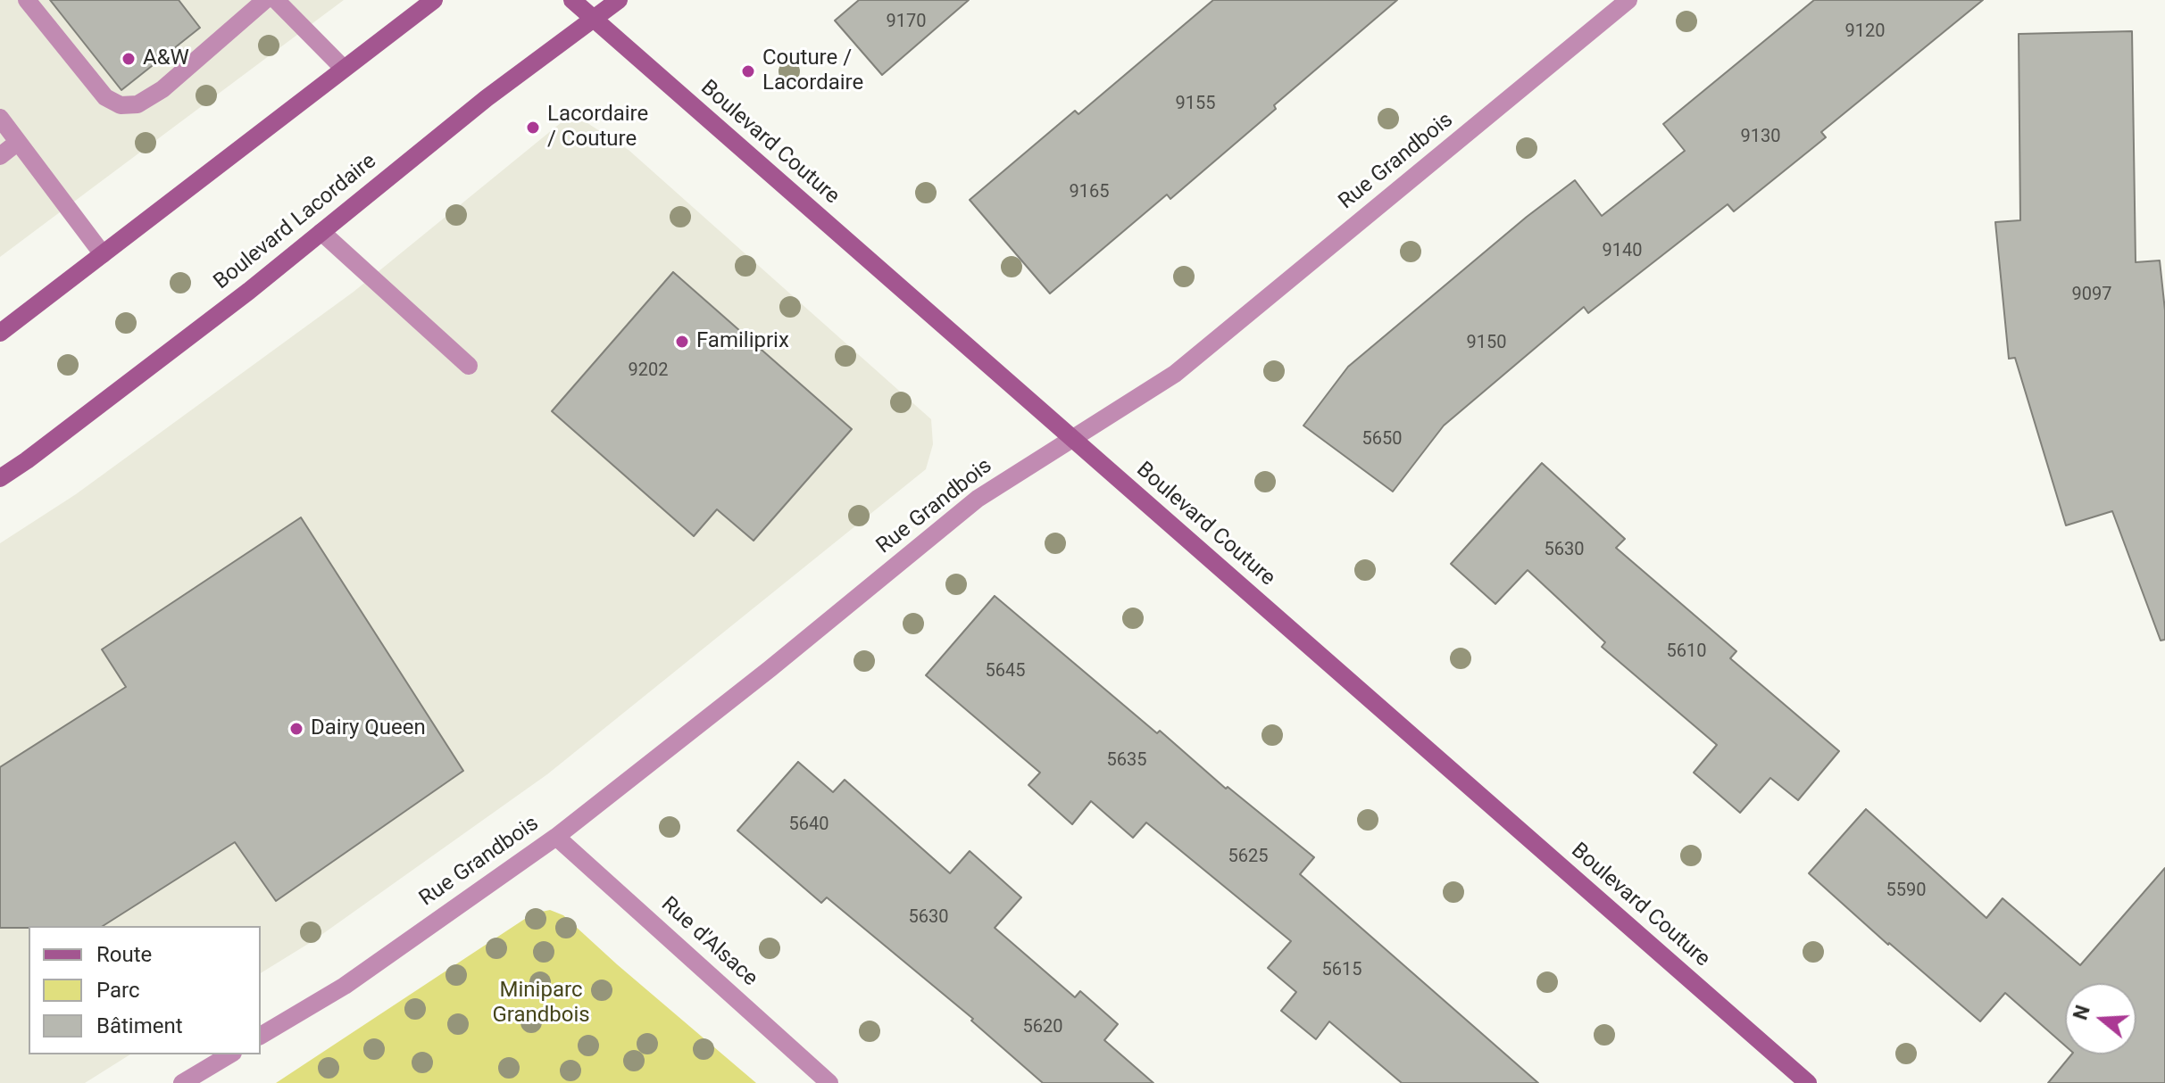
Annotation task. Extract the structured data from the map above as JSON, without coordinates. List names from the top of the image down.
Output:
{
  "streets": {
    "street": [
      "Boulevard Couture",
      "Rue Grandbois",
      "Boulevard Lacordaire",
      "Rue d'Alsace"
    ]
  },
  "crossings": [
    ["Boulevard Couture", "Rue Grandbois"],
    ["Boulevard Couture", "Boulevard Lacordaire"],
    ["Rue Grandbois", "Rue d'Alsace"]
  ],
  "parks": ["Miniparc Grandbois"],
  "places": [
    "A&W",
    "Couture / Lacordaire",
    "Lacordaire / Couture",
    "Familiprix",
    "Dairy Queen"
  ],
  "house_numbers": [
    "9170",
    "9120",
    "9155",
    "9130",
    "9165",
    "9140",
    "9097",
    "9150",
    "9202",
    "5650",
    "5630",
    "5610",
    "5645",
    "5635",
    "5640",
    "5625",
    "5590",
    "5630",
    "5615",
    "5620"
  ],
  "legend": ["Route", "Parc", "Bâtiment"],
  "north": "left"
}
